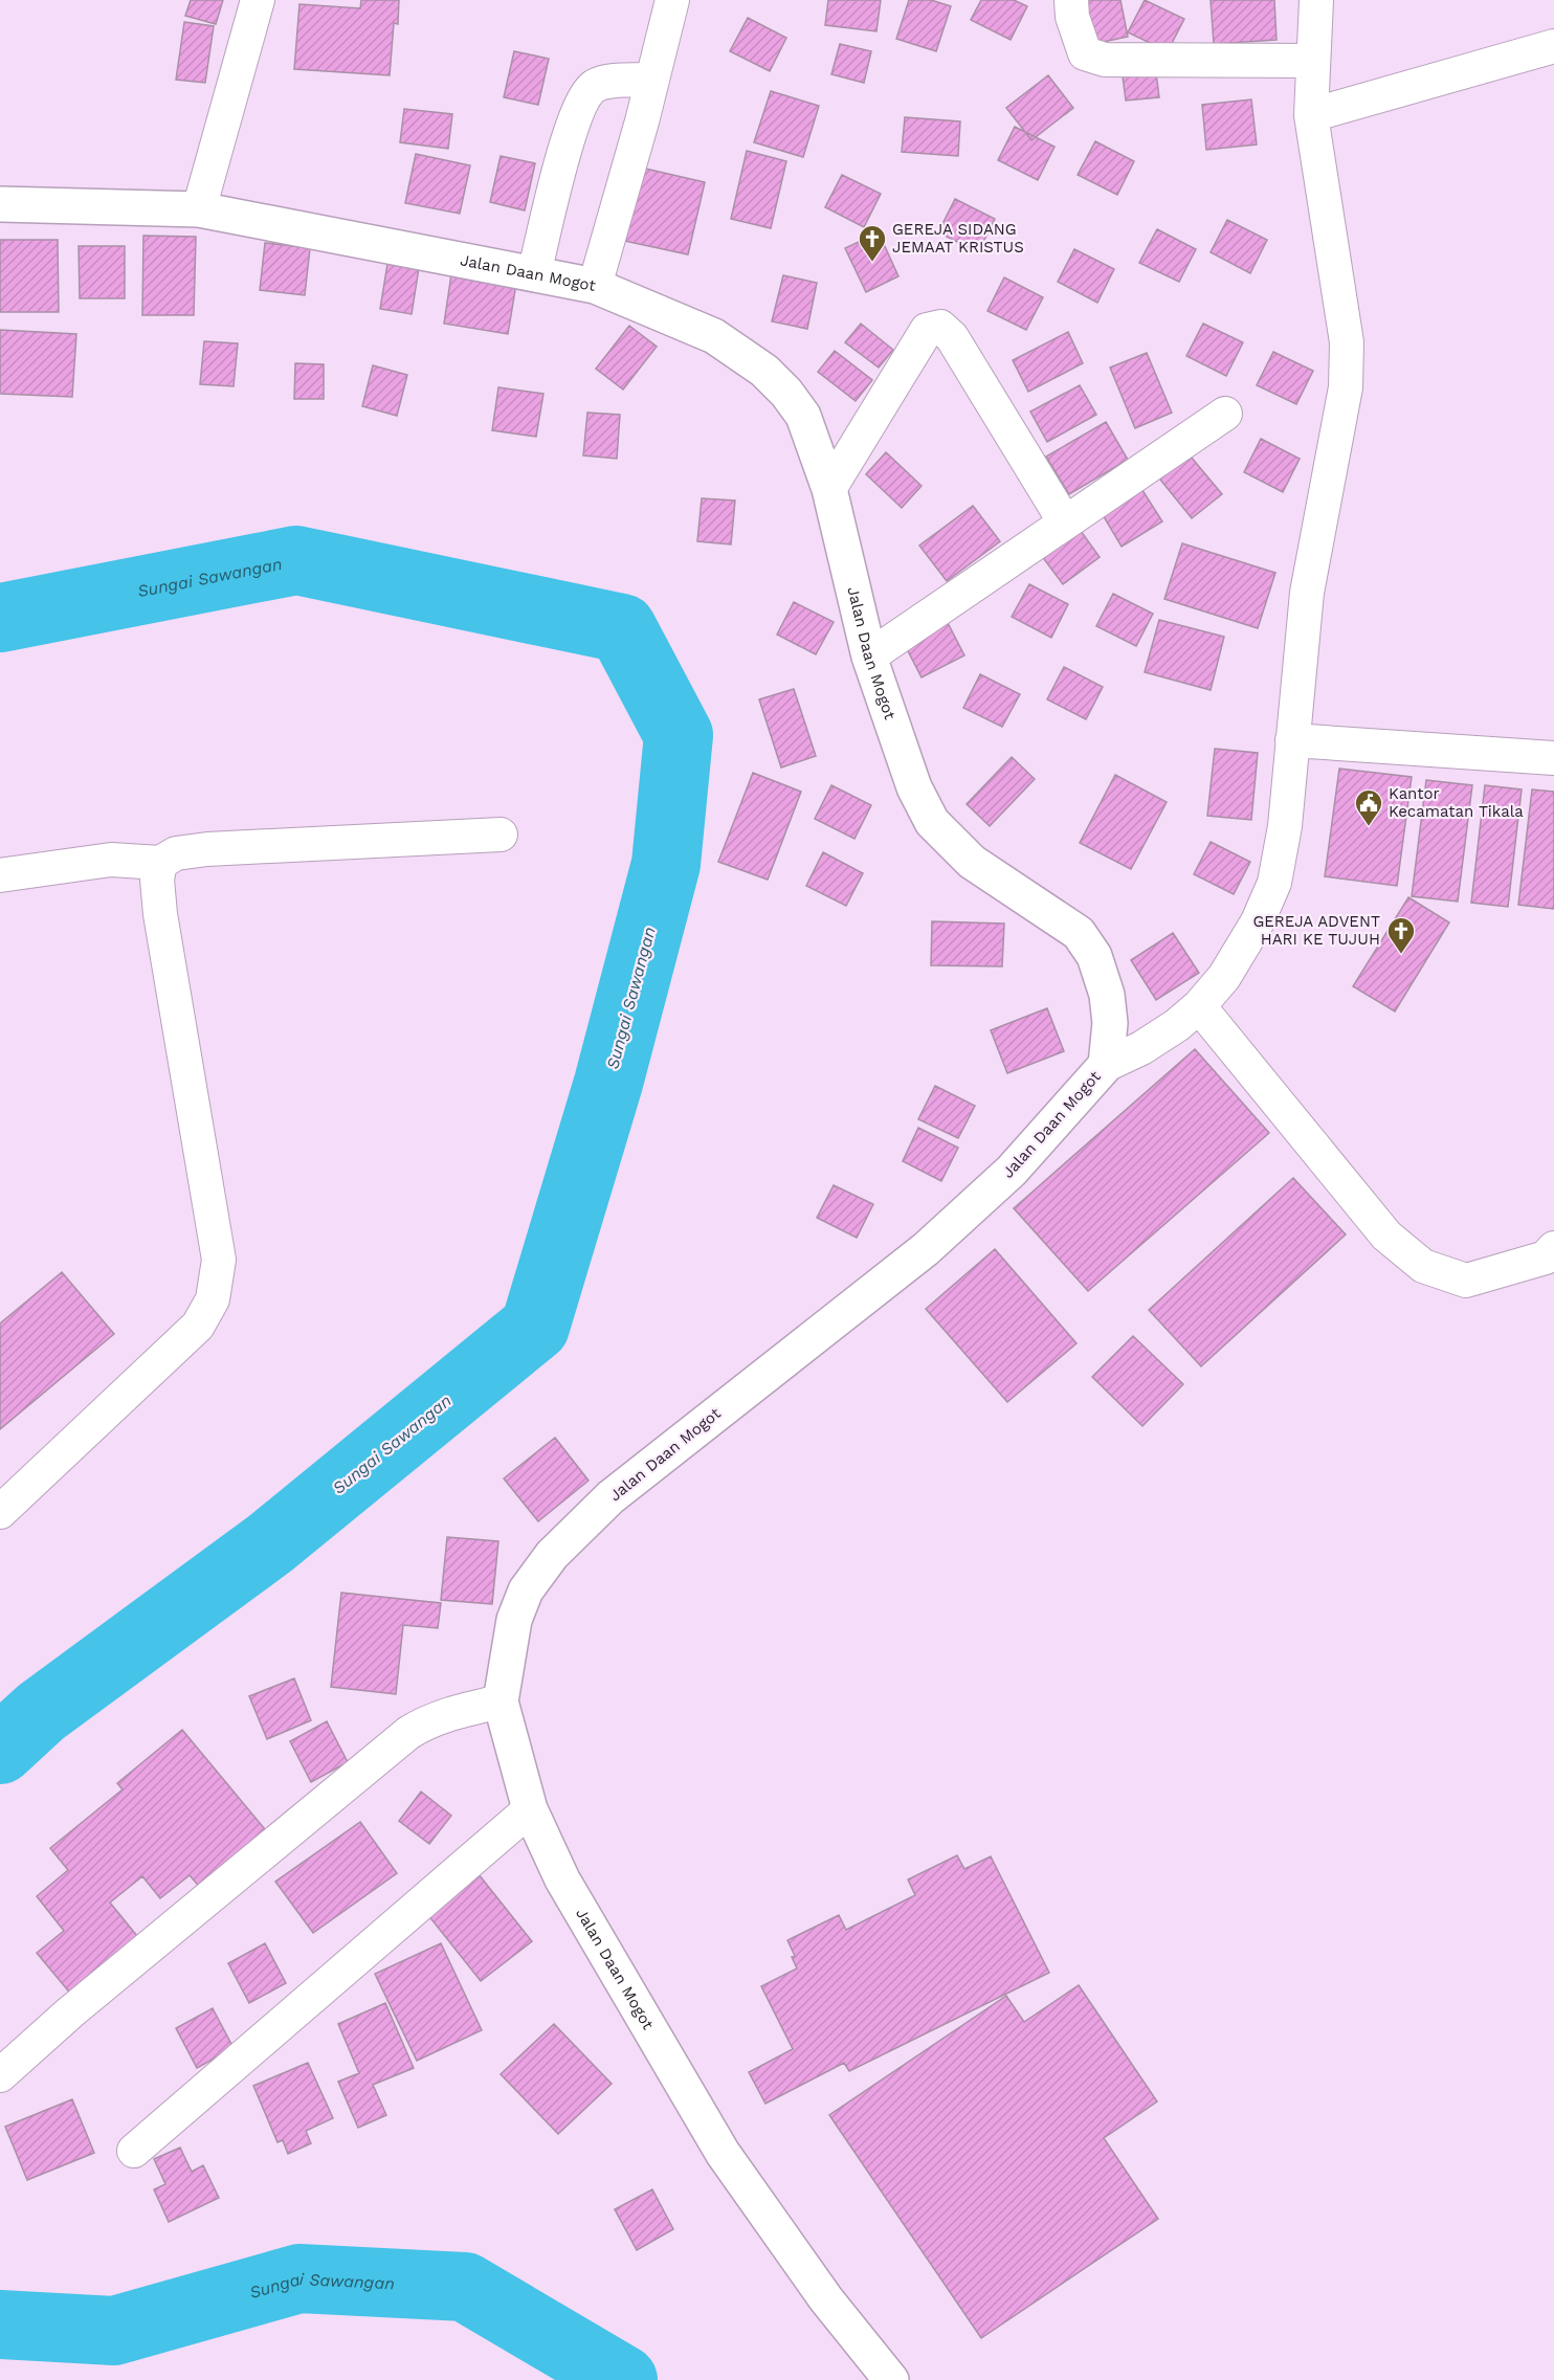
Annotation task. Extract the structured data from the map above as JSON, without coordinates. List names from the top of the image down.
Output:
{
  "streets": {
    "main road": ["Jalan Daan Mogot"]
  },
  "water": ["Sungai Sawangan"],
  "places": {
    "church": ["GEREJA SIDANG JEMAAT KRISTUS", "GEREJA ADVENT HARI KE TUJUH"],
    "public building": ["Kantor Kecamatan Tikala"]
  }
}
